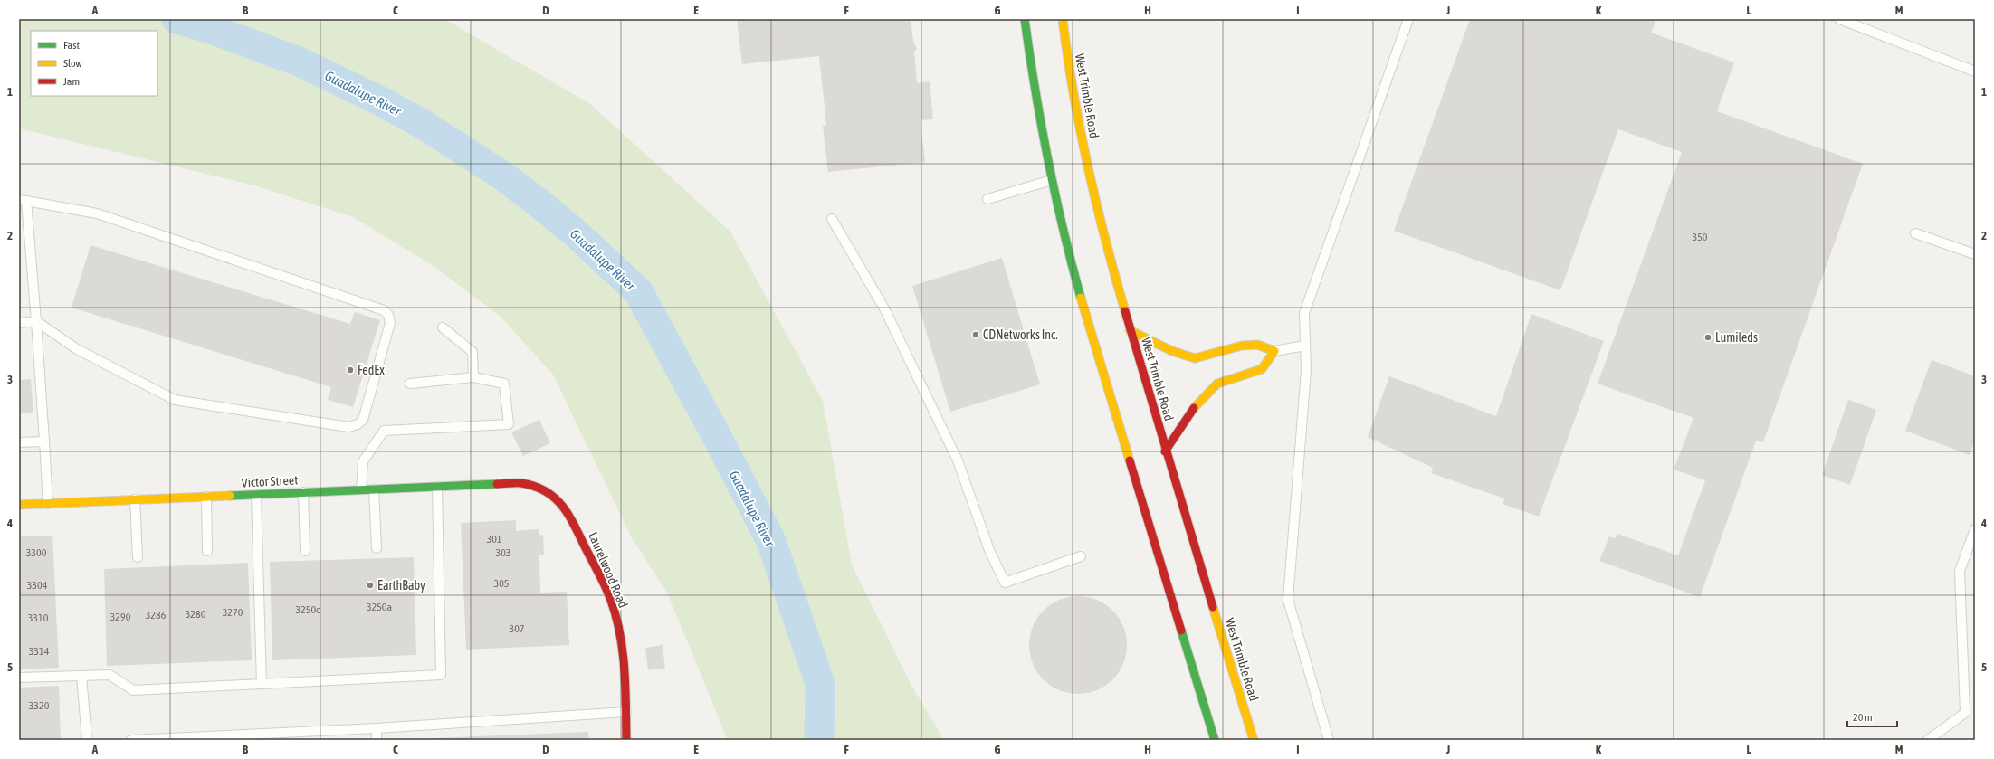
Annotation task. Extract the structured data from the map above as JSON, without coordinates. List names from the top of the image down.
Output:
{
  "streets": {
    "main road": ["West Trimble Road", "Victor Street", "Laurelwood Road"]
  },
  "crossings": [
    ["Victor Street", "Laurelwood Road"]
  ],
  "water": ["Guadalupe River"],
  "places": [
    "CDNetworks Inc.",
    "Lumileds",
    "FedEx",
    "EarthBaby"
  ],
  "house_numbers": [
    "350",
    "301",
    "3300",
    "303",
    "305",
    "3304",
    "3250a",
    "3250c",
    "3270",
    "3280",
    "3286",
    "3290",
    "3310",
    "307",
    "3314",
    "3320"
  ],
  "legend": ["Fast", "Slow", "Jam"],
  "scale_bar": "20 m",
  "grid": {
    "columns": [
      "A",
      "B",
      "C",
      "D",
      "E",
      "F",
      "G",
      "H",
      "I",
      "J",
      "K",
      "L",
      "M"
    ],
    "rows": [
      "1",
      "2",
      "3",
      "4",
      "5"
    ]
  }
}
